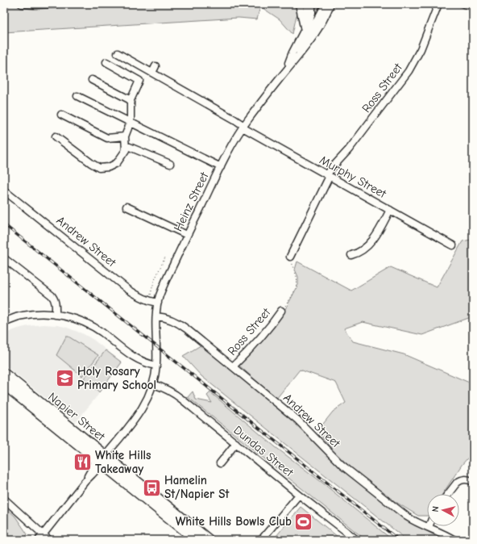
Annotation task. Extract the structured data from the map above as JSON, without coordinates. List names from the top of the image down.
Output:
{
  "streets": {
    "highway": ["Napier Street"],
    "street": [
      "Ross Street",
      "Murphy Street",
      "Heinz Street",
      "Andrew Street",
      "Dundas Street"
    ]
  },
  "crossings": [
    ["Ross Street", "Murphy Street"],
    ["Ross Street", "Andrew Street"],
    ["Murphy Street", "Heinz Street"],
    ["Heinz Street", "Andrew Street"],
    ["Heinz Street", "Napier Street"],
    ["Heinz Street", "Dundas Street"]
  ],
  "places": {
    "school or university": ["Holy Rosary Primary School"],
    "restaurant": ["White Hills Takeaway"],
    "bus stop": ["Hamelin St/Napier St"],
    "sports": ["White Hills Bowls Club"]
  },
  "north": "left"
}
